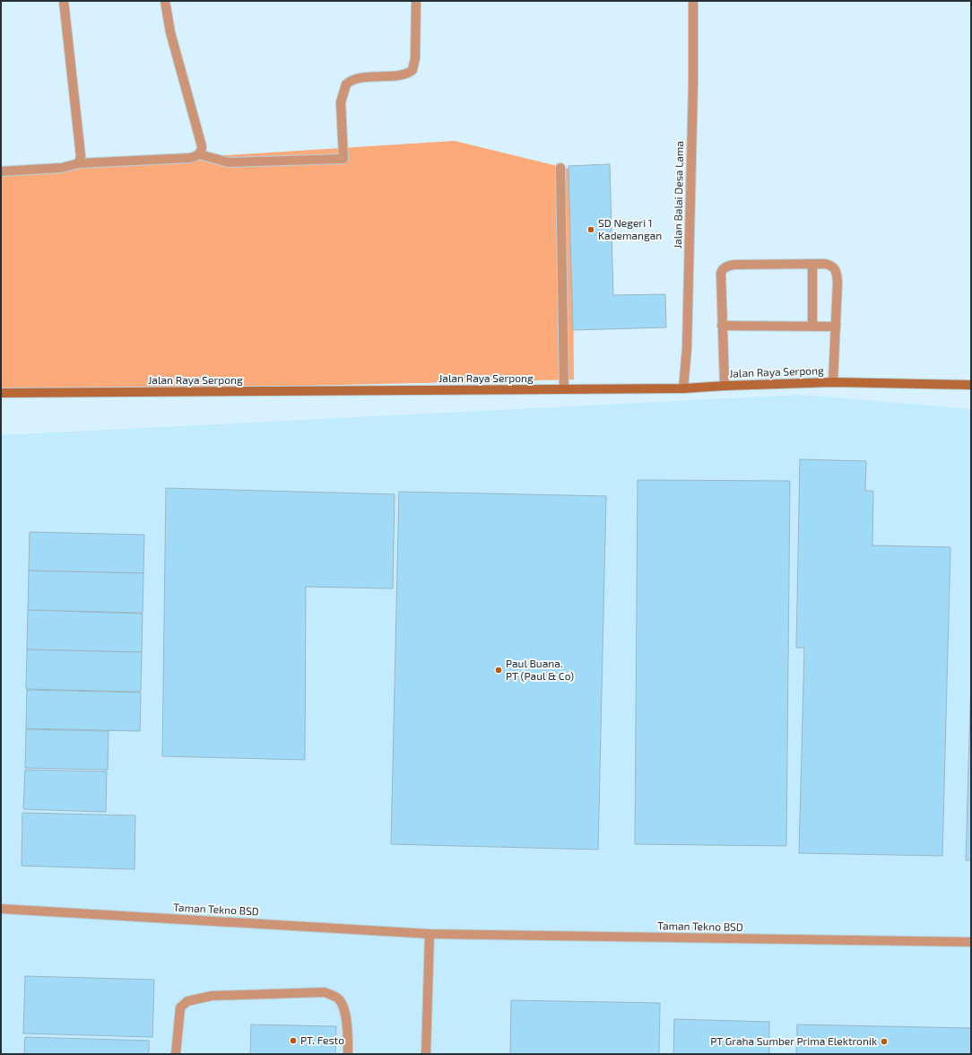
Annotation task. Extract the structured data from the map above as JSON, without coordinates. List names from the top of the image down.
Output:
{
  "streets": {
    "main road": ["Jalan Raya Serpong"],
    "street": ["Jalan Balai Desa Lama", "Taman Tekno BSD"]
  },
  "crossings": [
    ["Jalan Balai Desa Lama", "Jalan Raya Serpong"]
  ],
  "places": [
    "SD Negeri 1 Kademangan",
    "Paul Buana. PT (Paul & Co)",
    "PT. Festo",
    "PT Graha Sumber Prima Elektronik"
  ]
}
